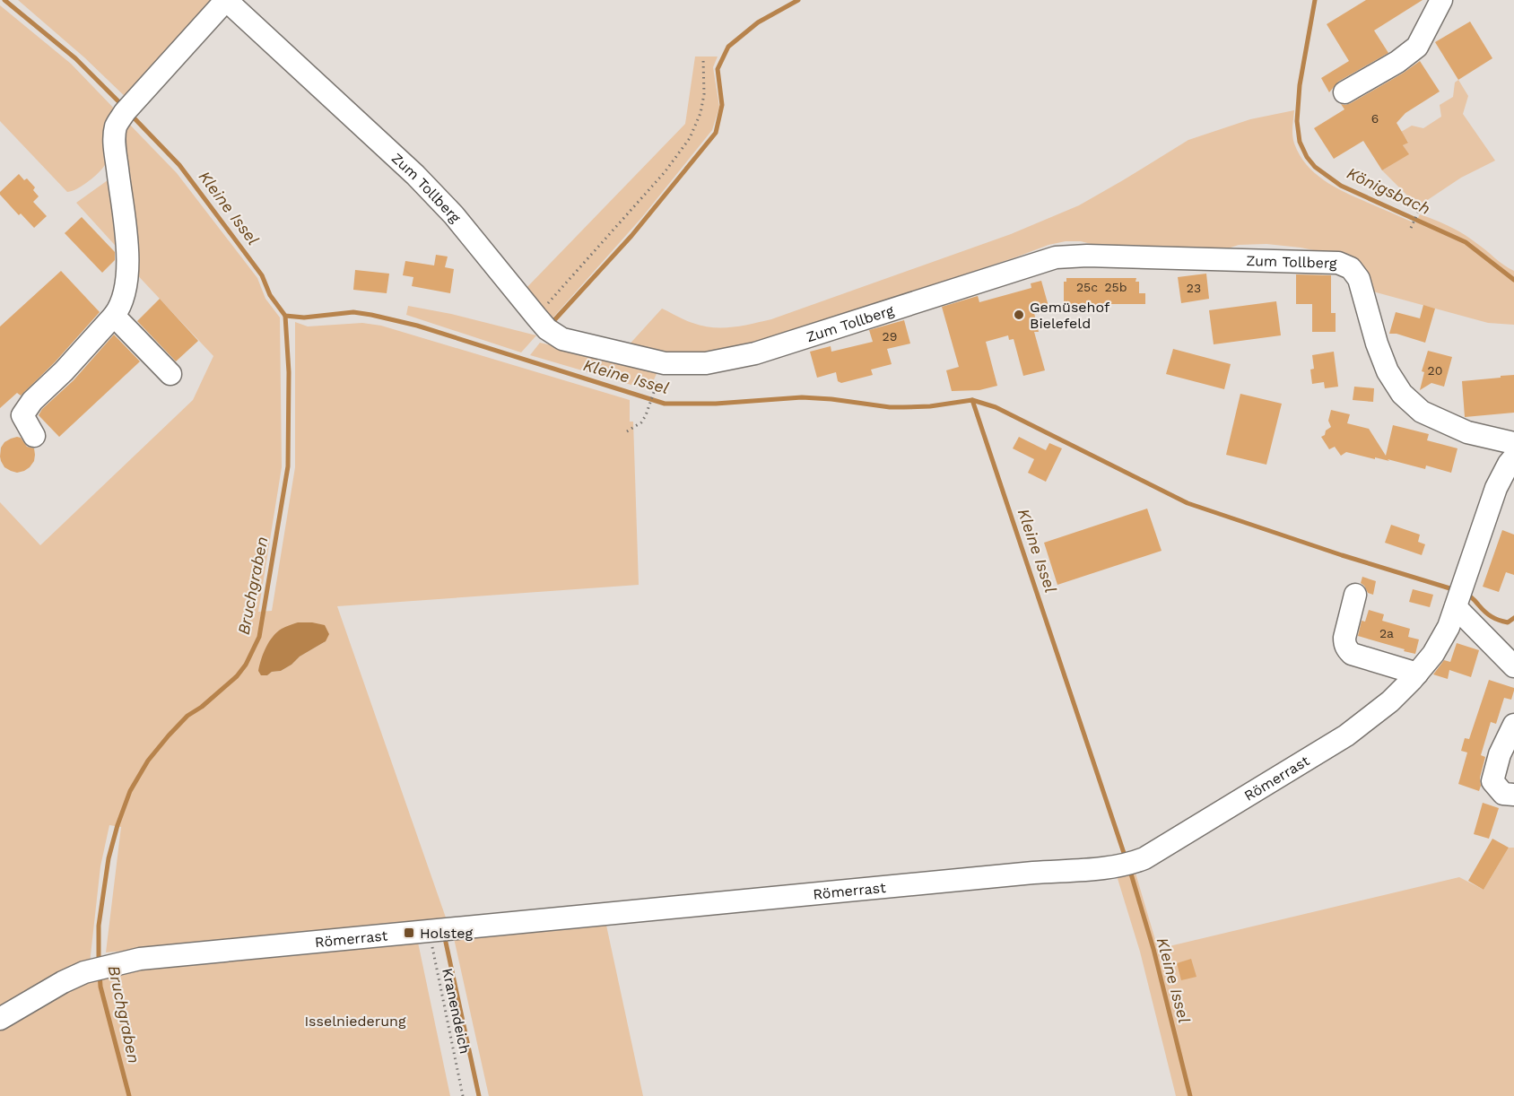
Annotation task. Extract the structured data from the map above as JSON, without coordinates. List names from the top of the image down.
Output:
{
  "streets": {
    "street": ["Zum Tollberg", "Römerrast"],
    "path": ["Kranendeich"]
  },
  "crossings": [
    ["Römerrast", "Kranendeich"]
  ],
  "water": ["Königsbach", "Kleine Issel", "Bruchgraben"],
  "parks": ["Isselniederung"],
  "places": {
    "other": ["Gemüsehof Bielefeld"],
    "transit": ["Holsteg"]
  },
  "house_numbers": [
    "6",
    "25c",
    "25b",
    "23",
    "29",
    "20",
    "2a"
  ]
}
